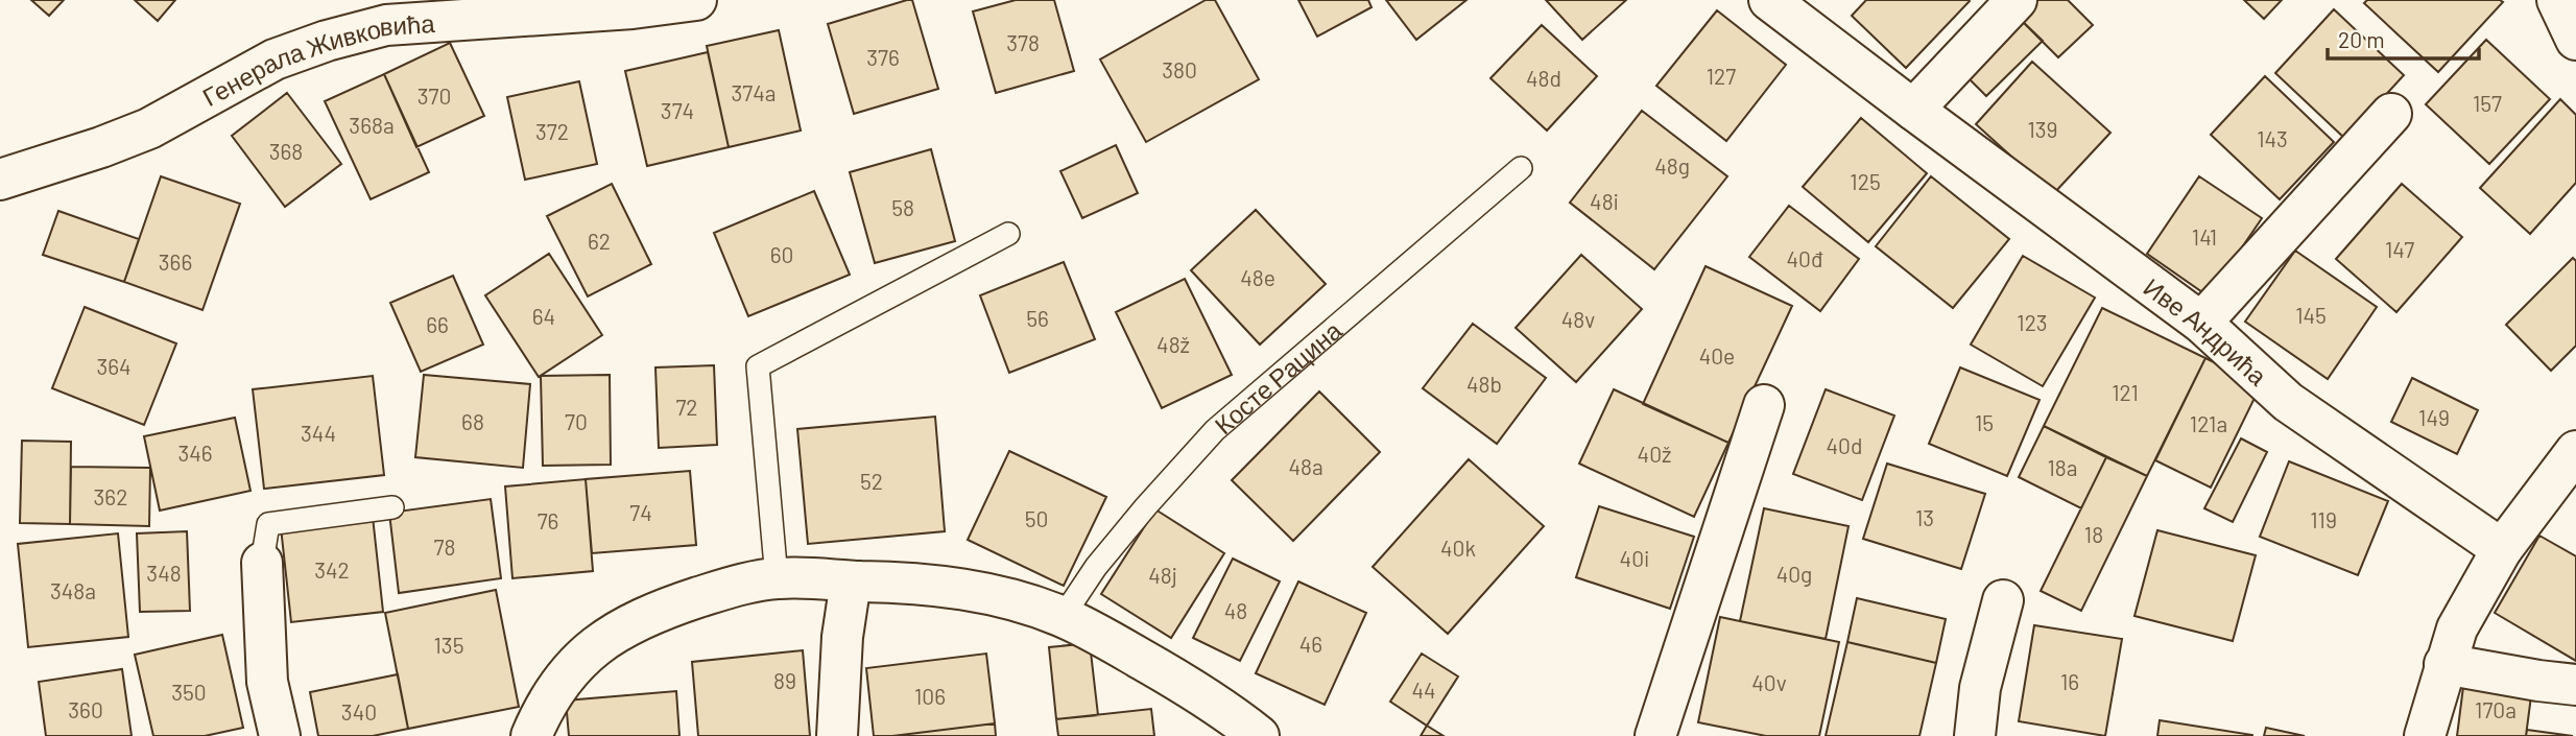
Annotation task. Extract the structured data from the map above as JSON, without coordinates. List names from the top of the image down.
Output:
{
  "streets": {
    "street": ["Генерала Живковића", "Иве Андрића"],
    "lane": ["Косте Рацина"]
  },
  "house_numbers": [
    "378",
    "376",
    "380",
    "127",
    "48d",
    "374a",
    "370",
    "157",
    "374",
    "368a",
    "139",
    "372",
    "143",
    "368",
    "48g",
    "125",
    "48i",
    "58",
    "141",
    "62",
    "147",
    "60",
    "40đ",
    "366",
    "48e",
    "145",
    "64",
    "56",
    "48v",
    "123",
    "66",
    "48ž",
    "40e",
    "364",
    "48b",
    "121",
    "72",
    "149",
    "68",
    "70",
    "15",
    "121a",
    "344",
    "40d",
    "346",
    "40ž",
    "48a",
    "18a",
    "52",
    "362",
    "74",
    "13",
    "50",
    "119",
    "76",
    "18",
    "78",
    "40k",
    "40i",
    "342",
    "348",
    "40g",
    "48j",
    "348a",
    "48",
    "46",
    "135",
    "89",
    "16",
    "40v",
    "44",
    "350",
    "106",
    "360",
    "170a",
    "340"
  ],
  "scale_bar": "20 m"
}
